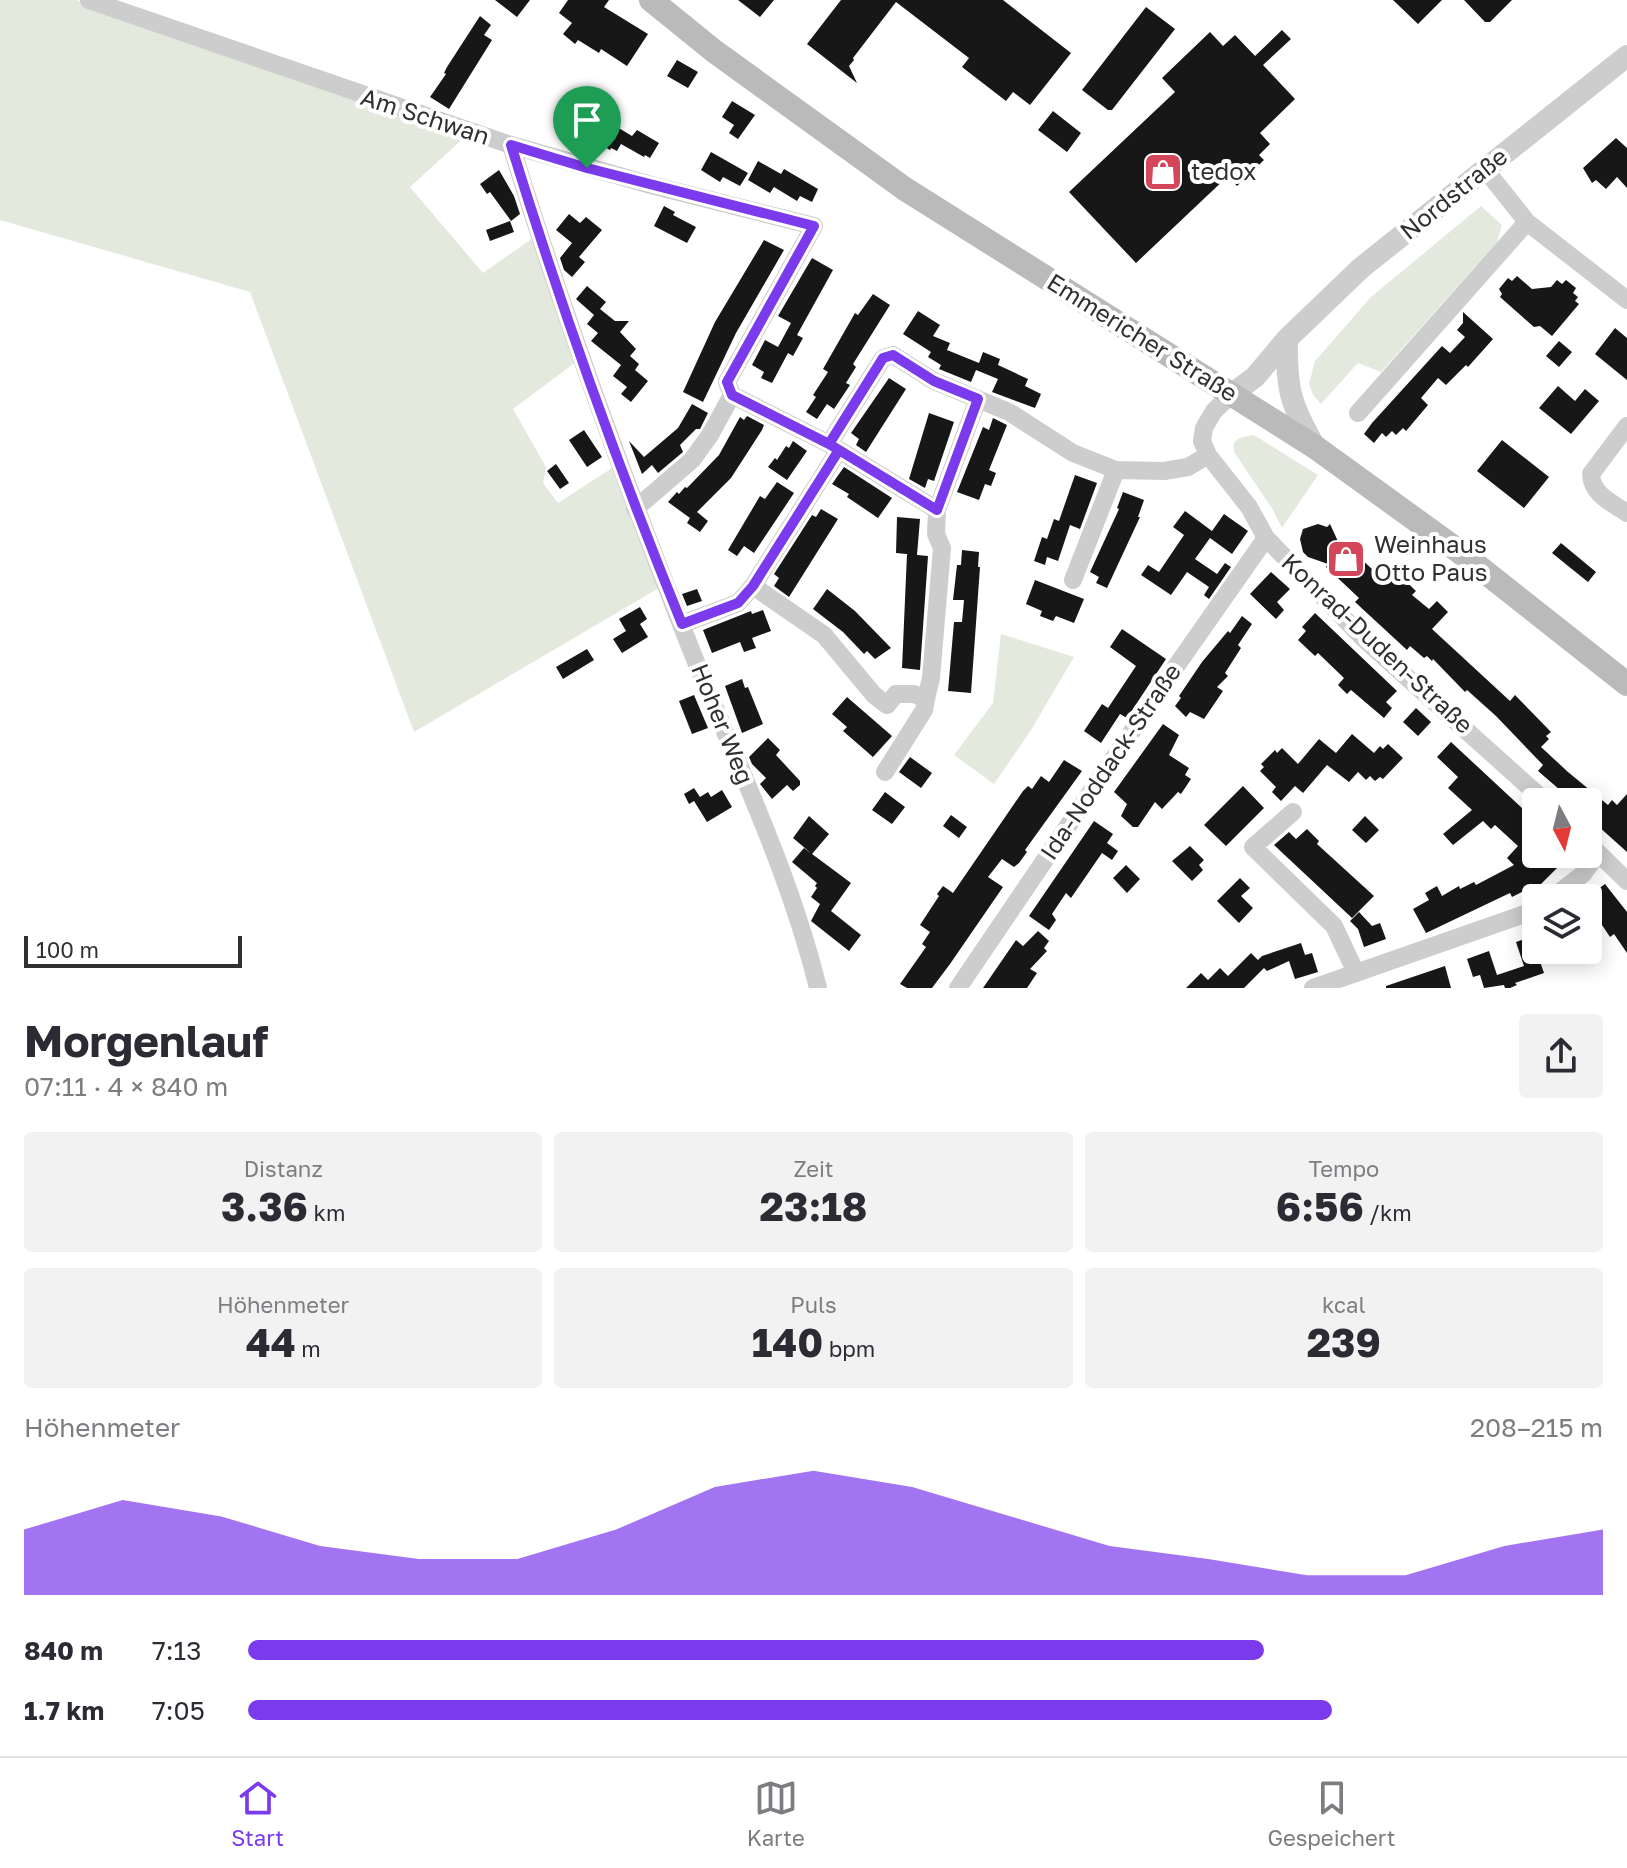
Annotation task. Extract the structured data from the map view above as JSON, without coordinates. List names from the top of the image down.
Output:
{
  "streets": {
    "main road": ["Emmericher Straße"],
    "street": [
      "Am Schwan",
      "Nordstraße",
      "Konrad-Duden-Straße",
      "Hoher Weg",
      "Ida-Noddack-Straße"
    ]
  },
  "crossings": [
    ["Am Schwan", "Hoher Weg"],
    ["Nordstraße", "Emmericher Straße"],
    ["Konrad-Duden-Straße", "Ida-Noddack-Straße"]
  ],
  "places": {
    "shop": ["tedox", "Weinhaus Otto Paus"]
  },
  "scale_bar": "100 m",
  "north": "bottom",
  "page": {
    "scale": "100 m",
    "heading": ["Morgenlauf", "07:11 · 4 × 840 m"],
    "stats": [
      ["Distanz", "3.36 km"],
      ["Zeit", "23:18"],
      ["Tempo", "6:56 /km"],
      ["Höhenmeter", "44 m"],
      ["Puls", "140 bpm"],
      ["kcal", "239"]
    ],
    "chart": ["Höhenmeter", "208–215 m"],
    "list": [
      {
        "name": "840 m",
        "note": "7:13"
      },
      {
        "name": "1.7 km",
        "note": "7:05"
      }
    ],
    "tabs": ["Start", "Karte", "Gespeichert"]
  }
}
